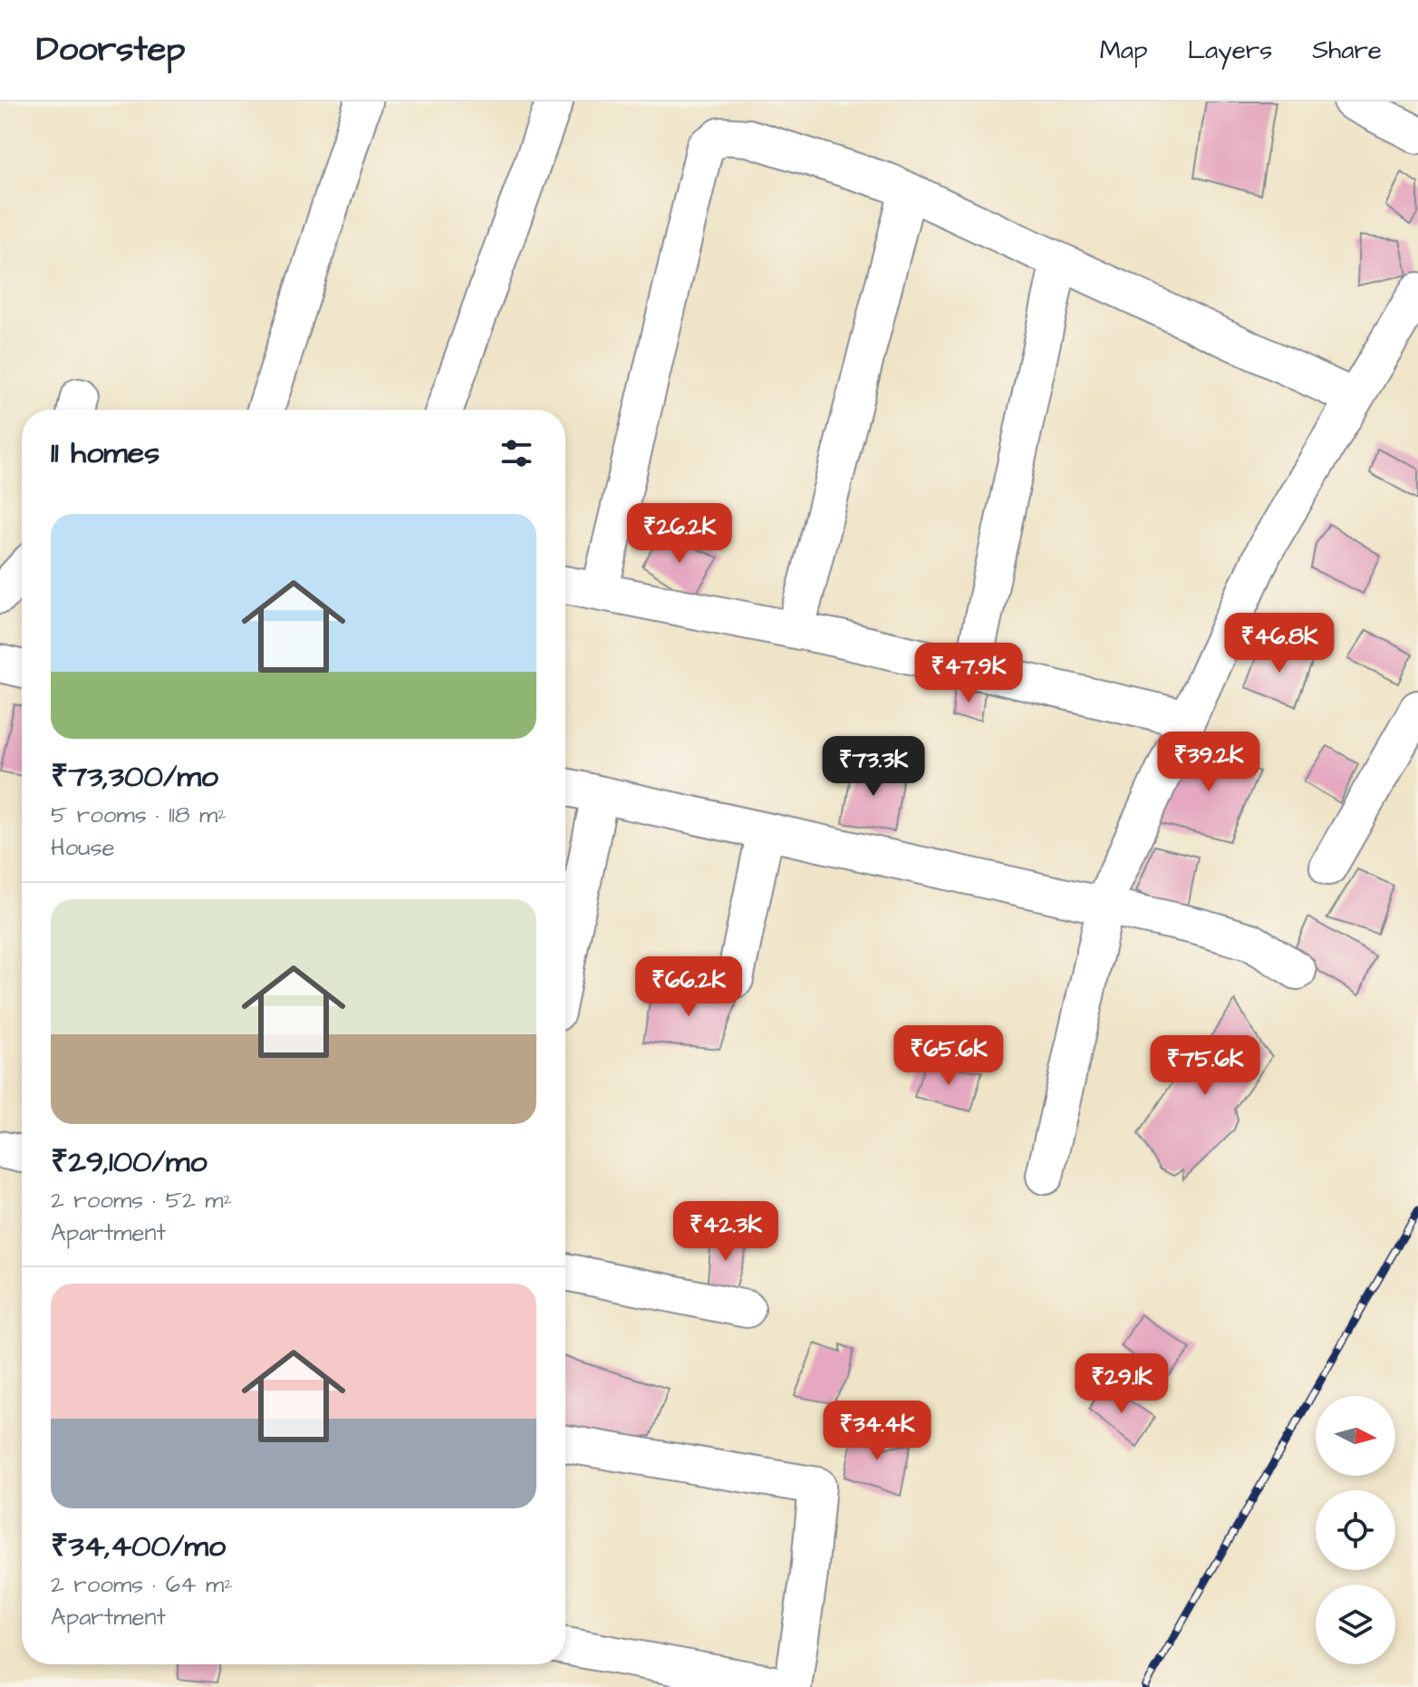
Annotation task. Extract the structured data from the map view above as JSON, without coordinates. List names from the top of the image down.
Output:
{
  "north": "right",
  "page": {
    "header": "Doorstep",
    "nav": ["Map", "Layers", "Share"],
    "heading": "11 homes",
    "list": [
      {
        "name": "₹73,300/mo",
        "note": "5 rooms · 118 m² · House"
      },
      {
        "name": "₹29,100/mo",
        "note": "2 rooms · 52 m² · Apartment"
      },
      {
        "name": "₹34,400/mo",
        "note": "2 rooms · 64 m² · Apartment"
      }
    ],
    "price": [
      "₹26.2K",
      "₹46.8K",
      "₹47.9K",
      "₹39.2K",
      "₹73.3K",
      "₹66.2K",
      "₹65.6K",
      "₹75.6K",
      "₹42.3K",
      "₹29.1K",
      "₹34.4K"
    ]
  }
}
